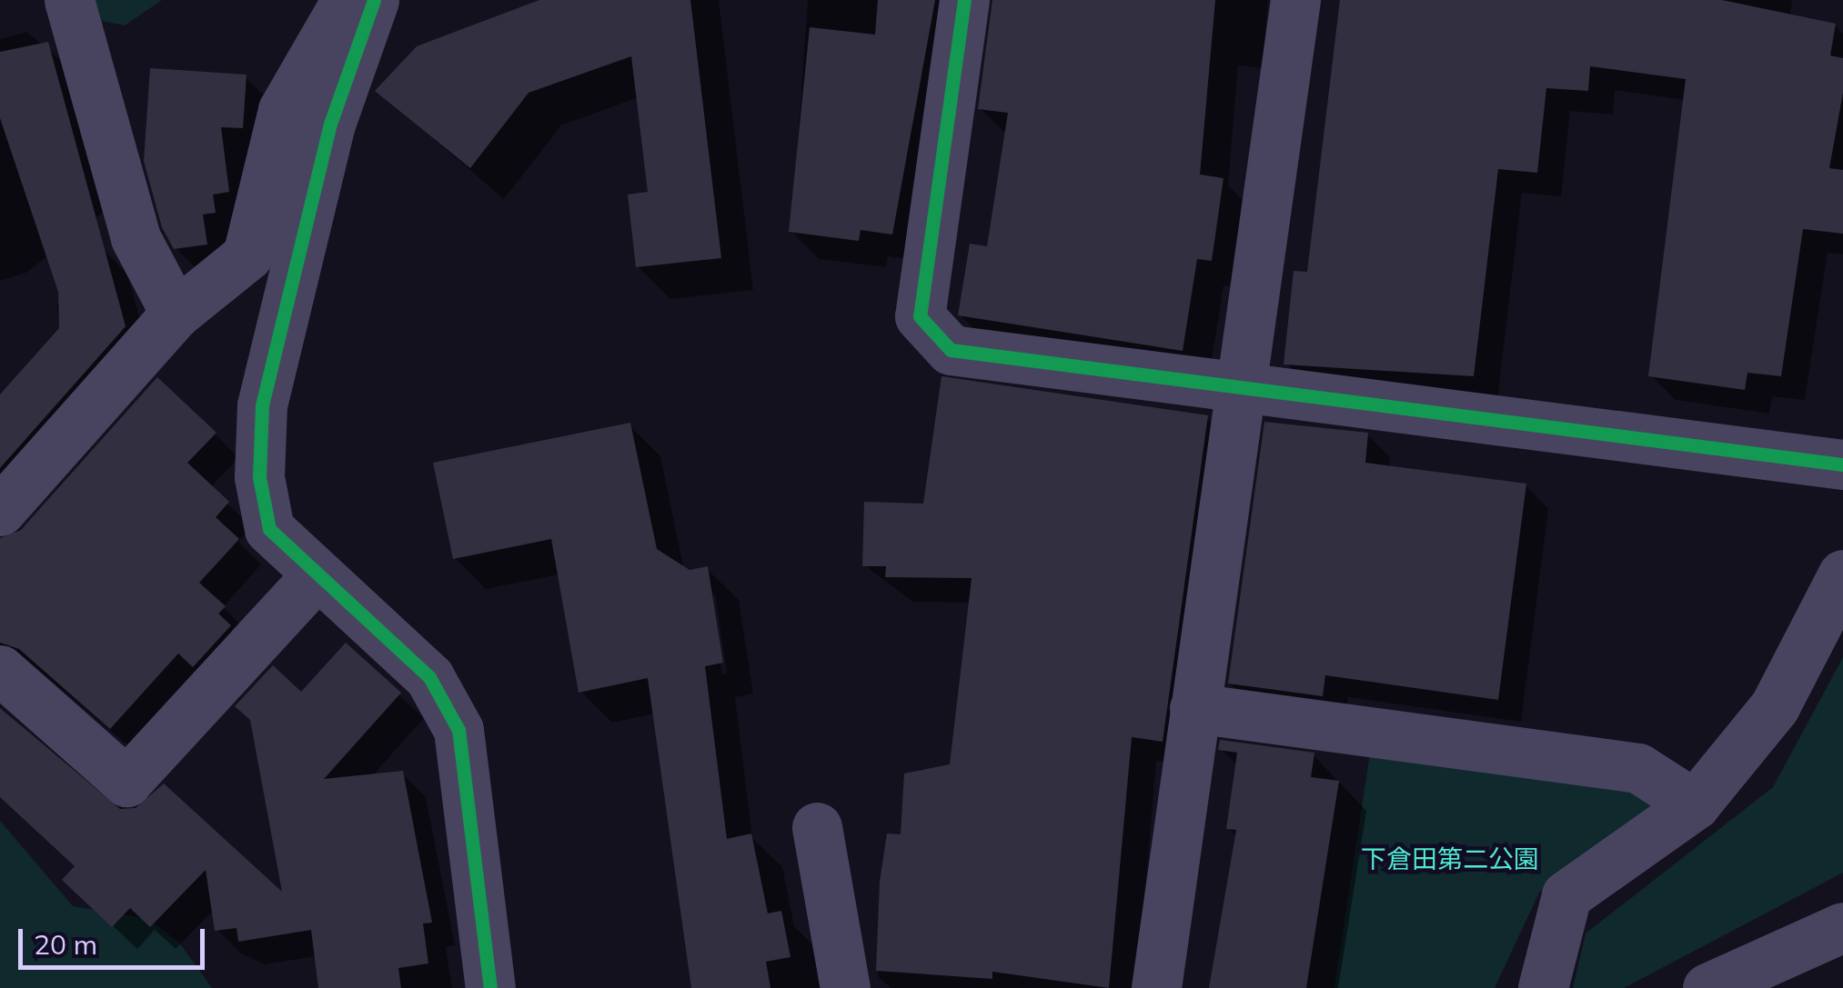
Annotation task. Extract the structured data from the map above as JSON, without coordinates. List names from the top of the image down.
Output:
{
  "parks": ["下倉田第二公園"],
  "scale_bar": "20 m"
}
